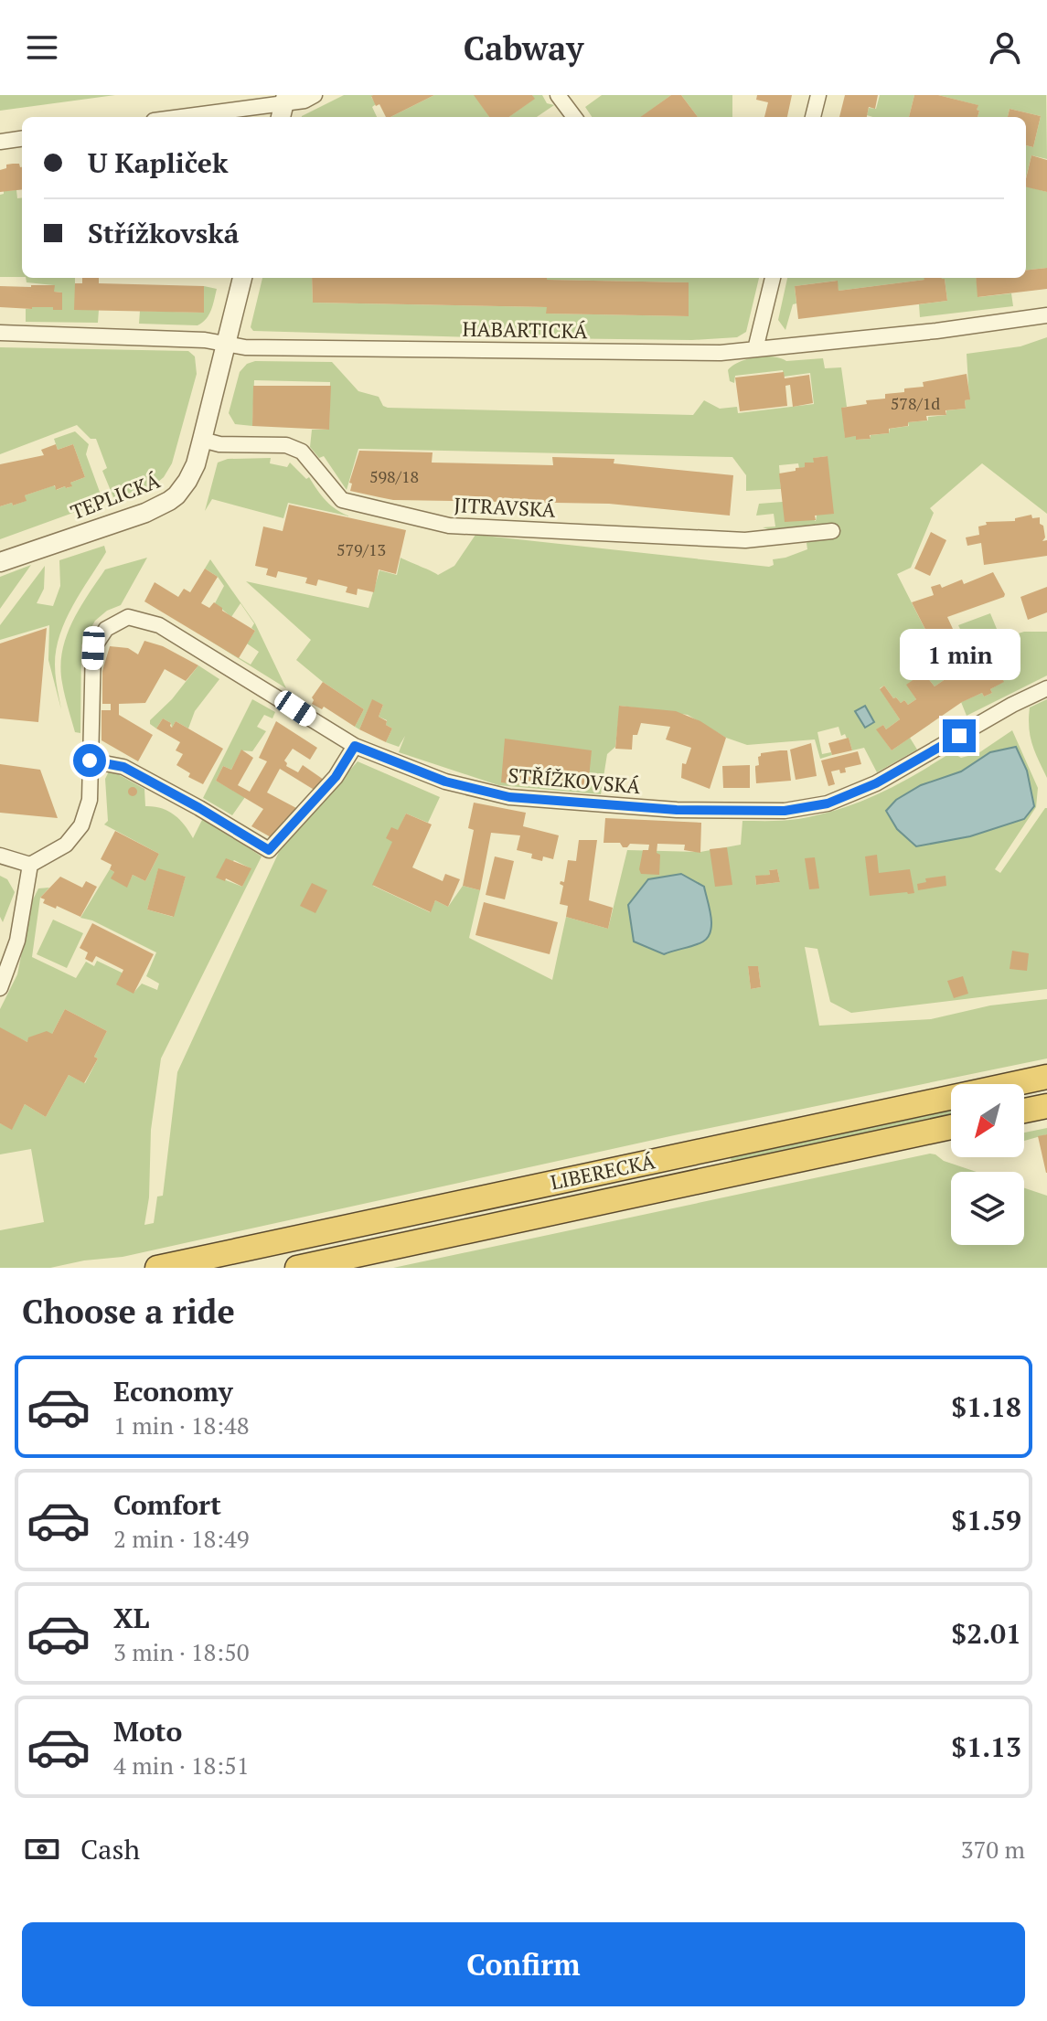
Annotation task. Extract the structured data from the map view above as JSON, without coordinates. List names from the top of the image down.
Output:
{
  "streets": {
    "highway": ["LIBERECKÁ"],
    "street": [
      "HABARTICKÁ",
      "TEPLICKÁ",
      "JITRAVSKÁ",
      "STŘÍŽKOVSKÁ"
    ]
  },
  "crossings": [
    ["HABARTICKÁ", "TEPLICKÁ"],
    ["TEPLICKÁ", "JITRAVSKÁ"]
  ],
  "house_numbers": ["578/1d", "598/18", "579/13"],
  "north": "bottom left",
  "page": {
    "header": "Cabway",
    "banner": ["U Kapliček", "Střížkovská"],
    "bubble": "1 min",
    "heading": "Choose a ride",
    "list": [
      {
        "name": "Economy",
        "note": "1 min · 18:48",
        "value": "$1.18"
      },
      {
        "name": "Comfort",
        "note": "2 min · 18:49",
        "value": "$1.59"
      },
      {
        "name": "XL",
        "note": "3 min · 18:50",
        "value": "$2.01"
      },
      {
        "name": "Moto",
        "note": "4 min · 18:51",
        "value": "$1.13"
      }
    ],
    "pay": ["Cash", "370 m"],
    "buttons": "Confirm"
  }
}
